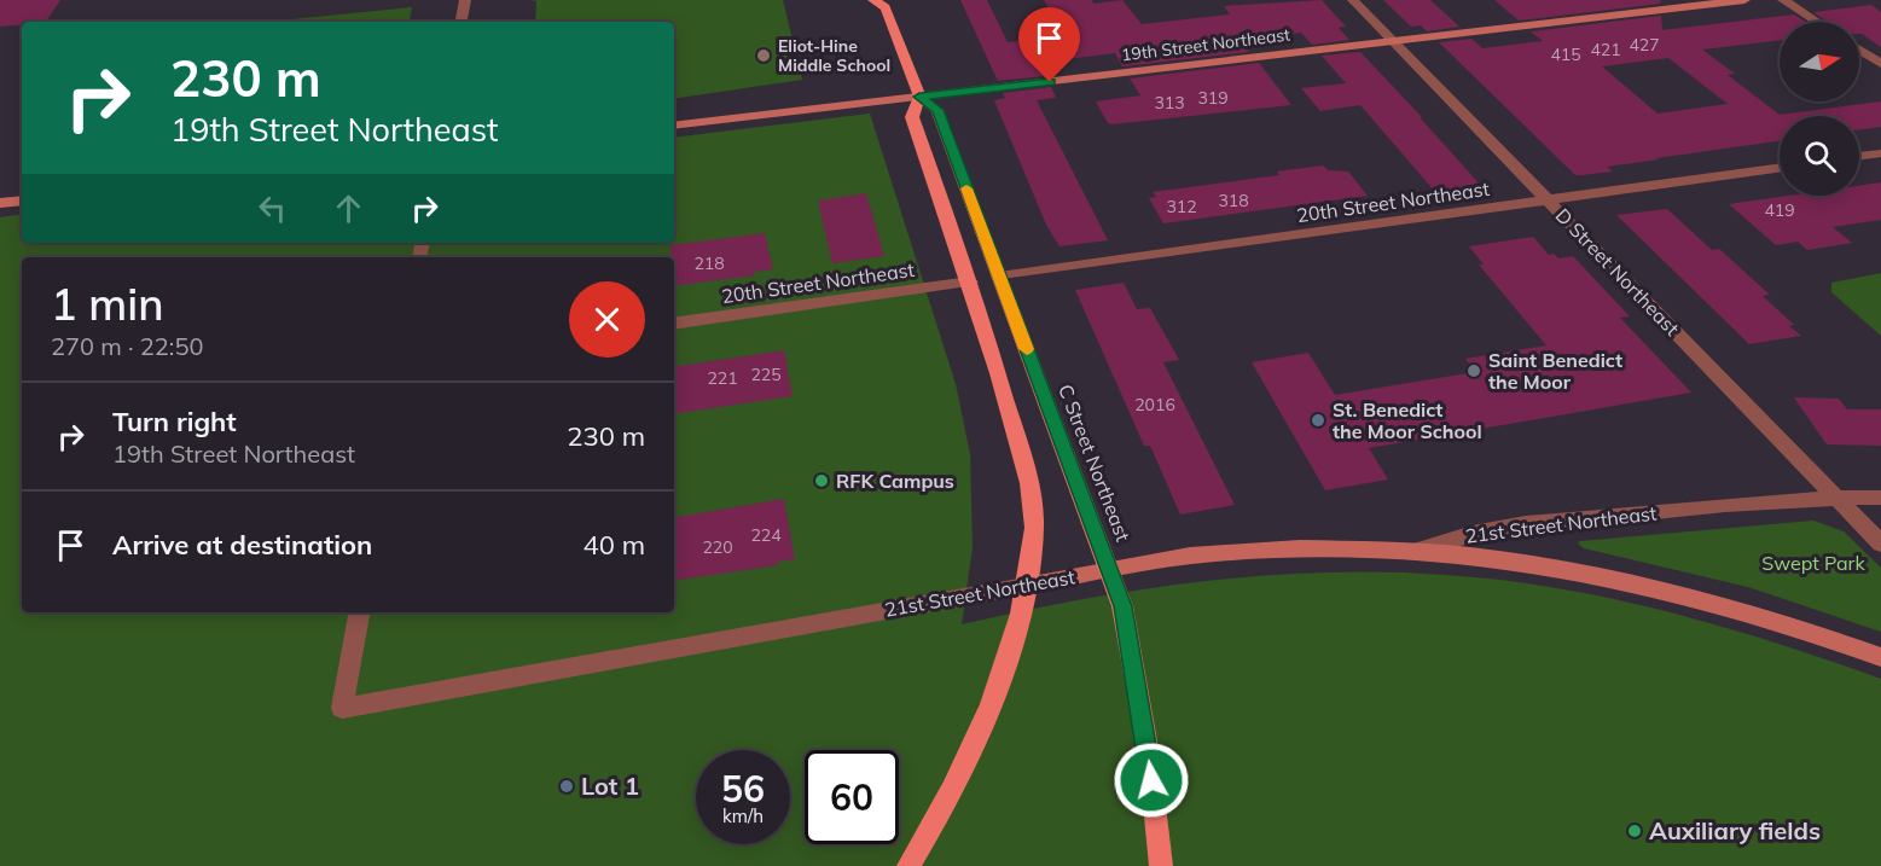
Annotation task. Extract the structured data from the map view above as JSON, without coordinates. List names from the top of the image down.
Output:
{
  "streets": {
    "main road": ["19th Street Northeast", "C Street Northeast", "21st Street Northeast"],
    "street": ["20th Street Northeast", "D Street Northeast"]
  },
  "crossings": [
    ["19th Street Northeast", "D Street Northeast"],
    ["19th Street Northeast", "C Street Northeast"],
    ["20th Street Northeast", "D Street Northeast"],
    ["20th Street Northeast", "C Street Northeast"],
    ["D Street Northeast", "21st Street Northeast"],
    ["C Street Northeast", "21st Street Northeast"]
  ],
  "parks": ["Swept Park"],
  "places": [
    "Eliot-Hine Middle School",
    "Saint Benedict the Moor",
    "St. Benedict the Moor School",
    "RFK Campus",
    "Lot 1",
    "Auxiliary fields"
  ],
  "house_numbers": [
    "427",
    "421",
    "415",
    "319",
    "313",
    "318",
    "312",
    "419",
    "218",
    "225",
    "221",
    "2016",
    "224",
    "220"
  ],
  "north": "right",
  "page": {
    "turn": ["230 m", "19th Street Northeast"],
    "heading": ["1 min", "270 m · 22:50"],
    "list": [
      {
        "name": "Turn right",
        "note": "19th Street Northeast",
        "value": "230 m"
      },
      {
        "name": "Arrive at destination",
        "value": "40 m"
      }
    ],
    "speed": "56 km/h",
    "limit": "60"
  }
}
